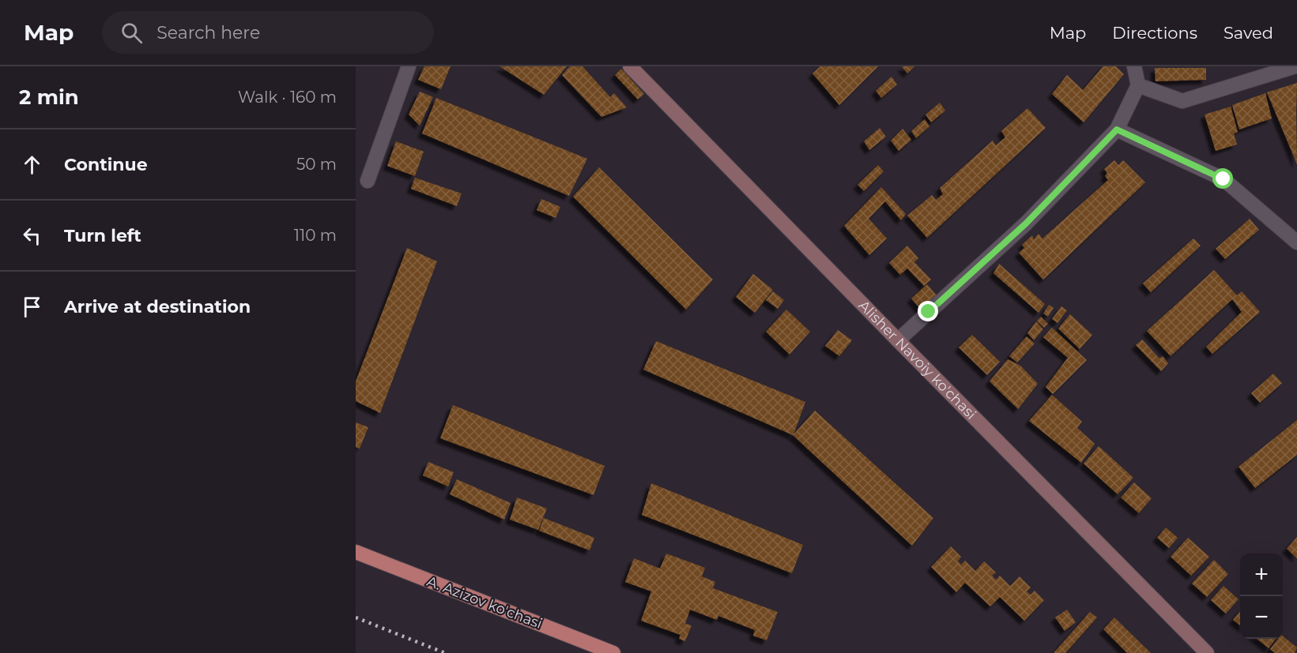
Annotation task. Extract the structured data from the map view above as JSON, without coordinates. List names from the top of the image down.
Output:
{
  "streets": {
    "main road": ["A. Azizov ko'chasi"],
    "street": ["Alisher Navoiy ko'chasi"]
  },
  "page": {
    "header": "Map",
    "search": "Search here",
    "nav": ["Map", "Directions", "Saved"],
    "heading": ["2 min", "Walk · 160 m"],
    "list": [
      ["Continue", "50 m"],
      ["Turn left", "110 m"],
      "Arrive at destination"
    ],
    "map_buttons": ["+", "−"]
  }
}
